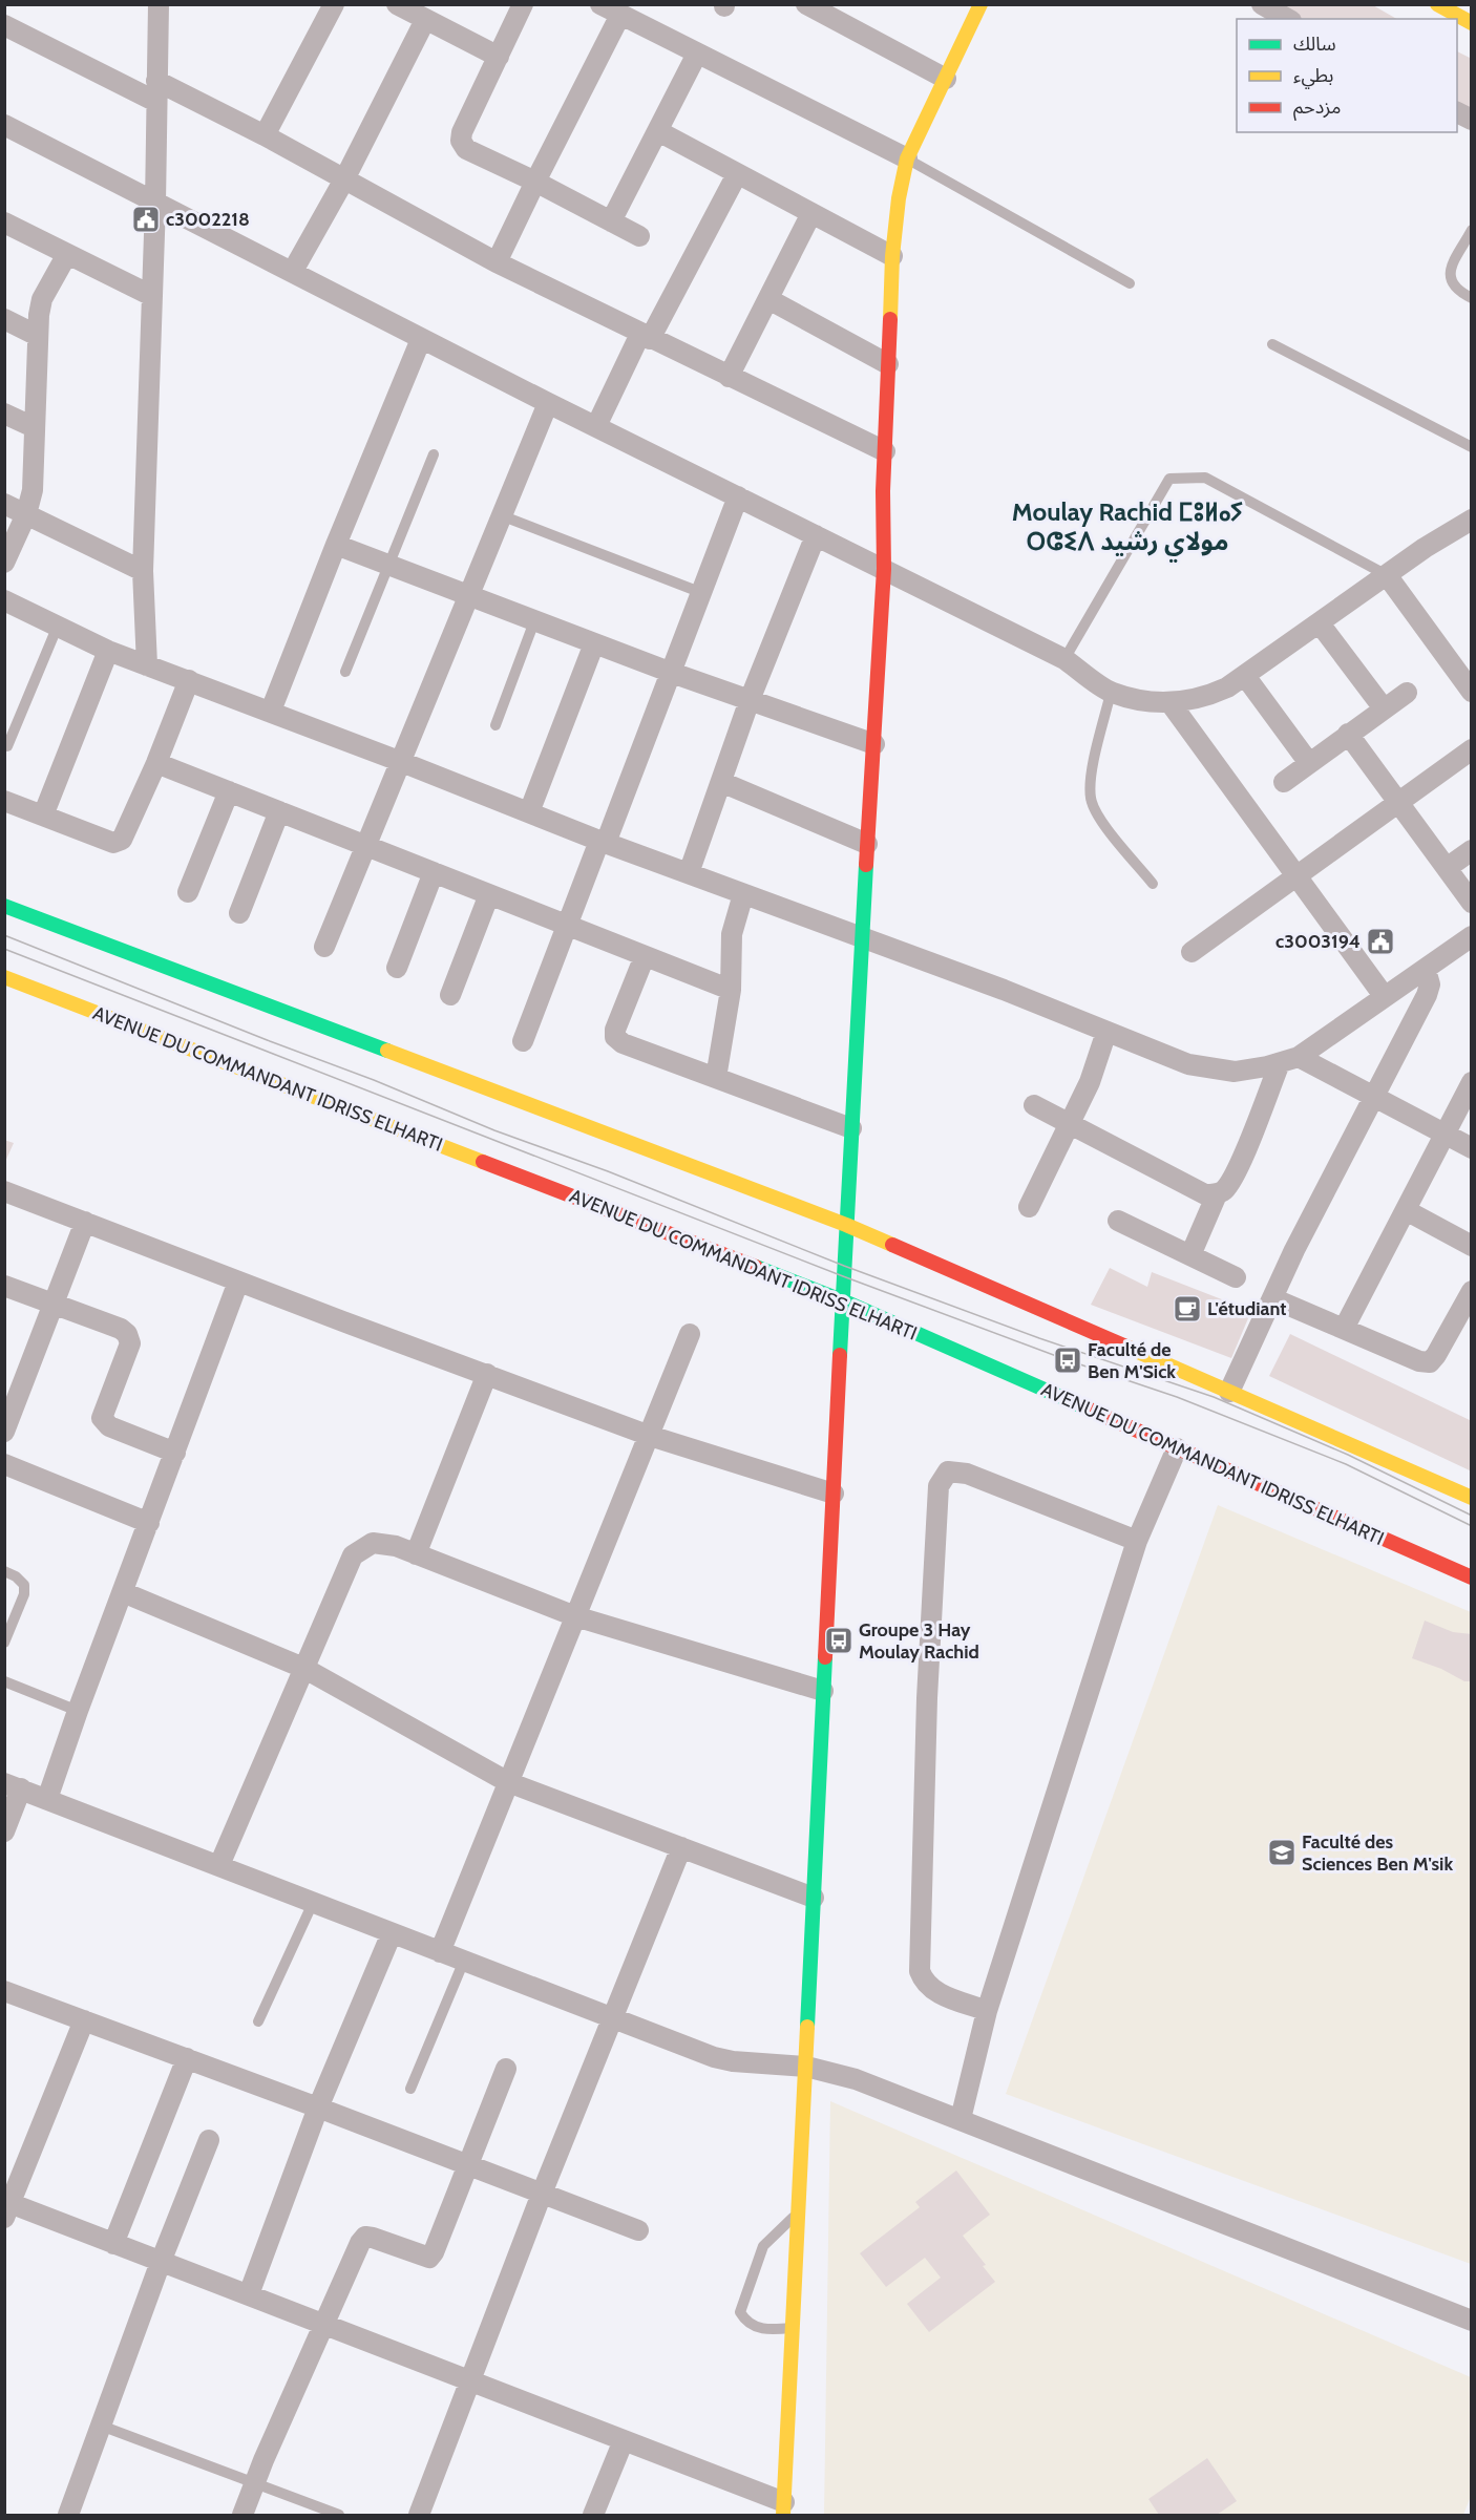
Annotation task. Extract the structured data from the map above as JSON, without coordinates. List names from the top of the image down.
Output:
{
  "streets": {
    "main road": ["AVENUE DU COMMANDANT IDRISS ELHARTI"]
  },
  "districts": ["Moulay Rachid ⵎⵓⵍⴰⵢ ⵔⵛⵉⴷ مولاي رشيد"],
  "places": {
    "public building": ["c3002218", "c3003194"],
    "cafe": ["L'étudiant"],
    "bus stop": ["Faculté de Ben M'Sick", "Groupe 3 Hay Moulay Rachid"],
    "school or university": ["Faculté des Sciences Ben M'sik"]
  },
  "legend": ["سالك", "بطيء", "مزدحم"]
}
